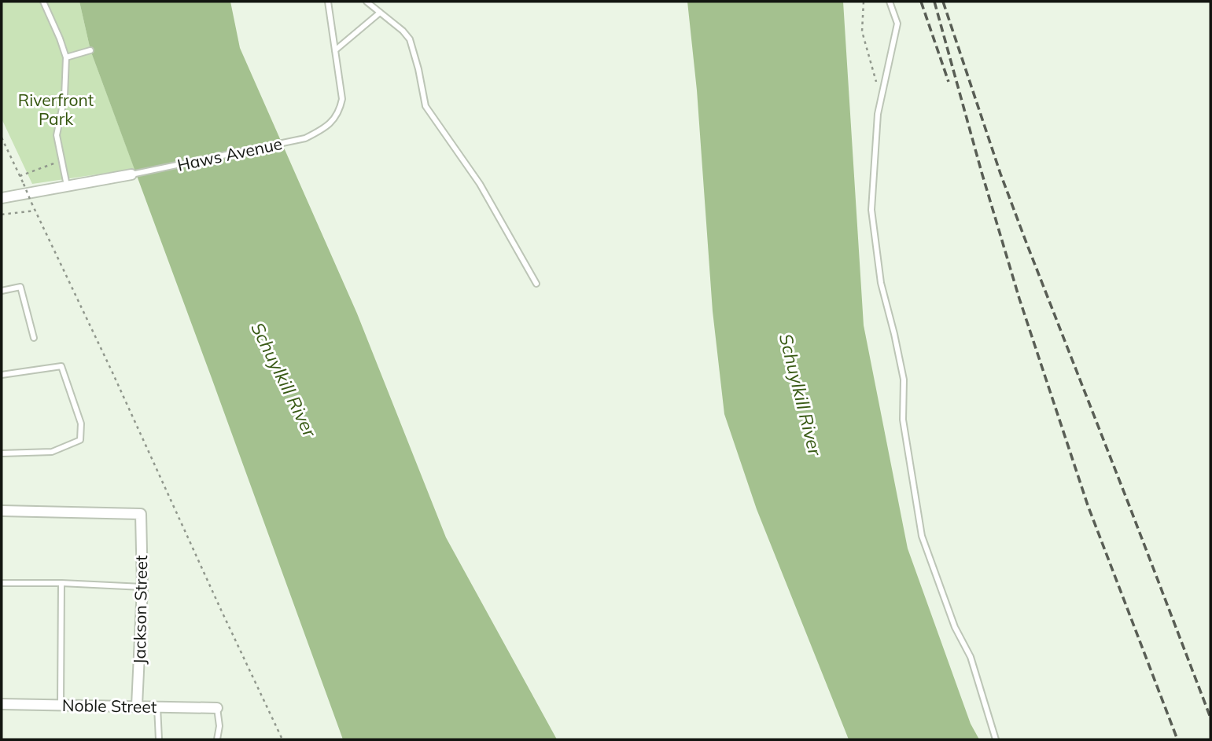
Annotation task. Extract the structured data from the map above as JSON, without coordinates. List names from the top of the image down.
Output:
{
  "streets": {
    "street": ["Haws Avenue", "Jackson Street", "Noble Street"]
  },
  "crossings": [
    ["Jackson Street", "Noble Street"]
  ],
  "water": ["Schuylkill River"],
  "parks": ["Riverfront Park"]
}
